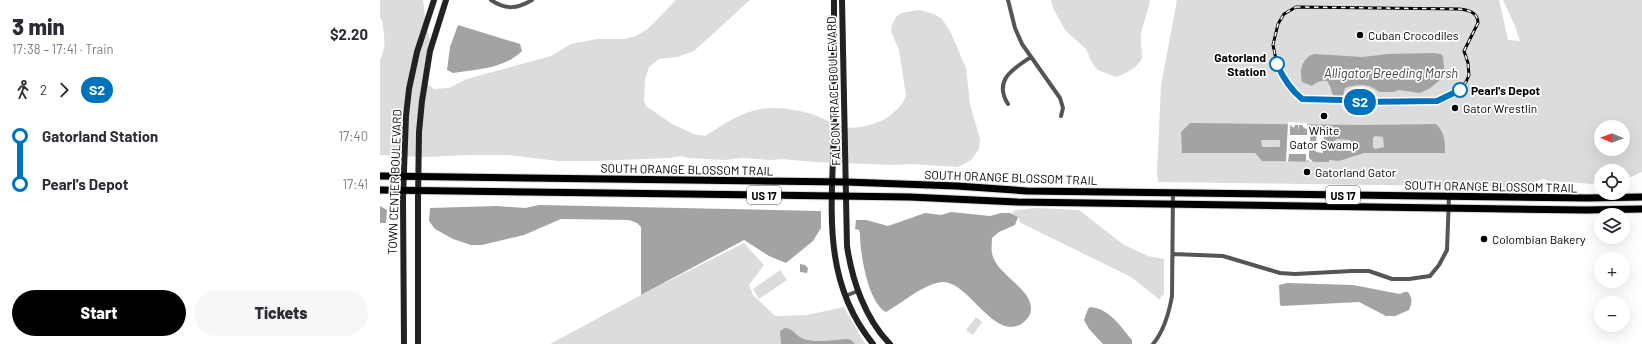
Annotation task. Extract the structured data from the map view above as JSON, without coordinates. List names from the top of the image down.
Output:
{
  "streets": {
    "main road": ["SOUTH ORANGE BLOSSOM TRAIL", "US 17"],
    "street": ["FALCON TRACE BOULEVARD", "TOWN CENTER BOULEVARD"]
  },
  "crossings": [
    ["FALCON TRACE BOULEVARD", "SOUTH ORANGE BLOSSOM TRAIL"],
    ["SOUTH ORANGE BLOSSOM TRAIL", "TOWN CENTER BOULEVARD"]
  ],
  "water": ["Alligator Breeding Marsh"],
  "places": [
    "Cuban Crocodiles",
    "Gatorland Station",
    "Pearl's Depot",
    "Gator Wrestlin",
    "White Gator Swamp",
    "Gatorland Gator",
    "Colombian Bakery"
  ],
  "north": "left",
  "page": {
    "heading": ["3 min", "17:38 – 17:41 · Train", "$2.20"],
    "on_map": "S2",
    "legs": ["2", "S2"],
    "list": [
      {
        "name": "Gatorland Station",
        "value": "17:40"
      },
      {
        "name": "Pearl's Depot",
        "value": "17:41"
      }
    ],
    "map_buttons": ["+", "−"],
    "buttons": ["Start", "Tickets"]
  }
}
